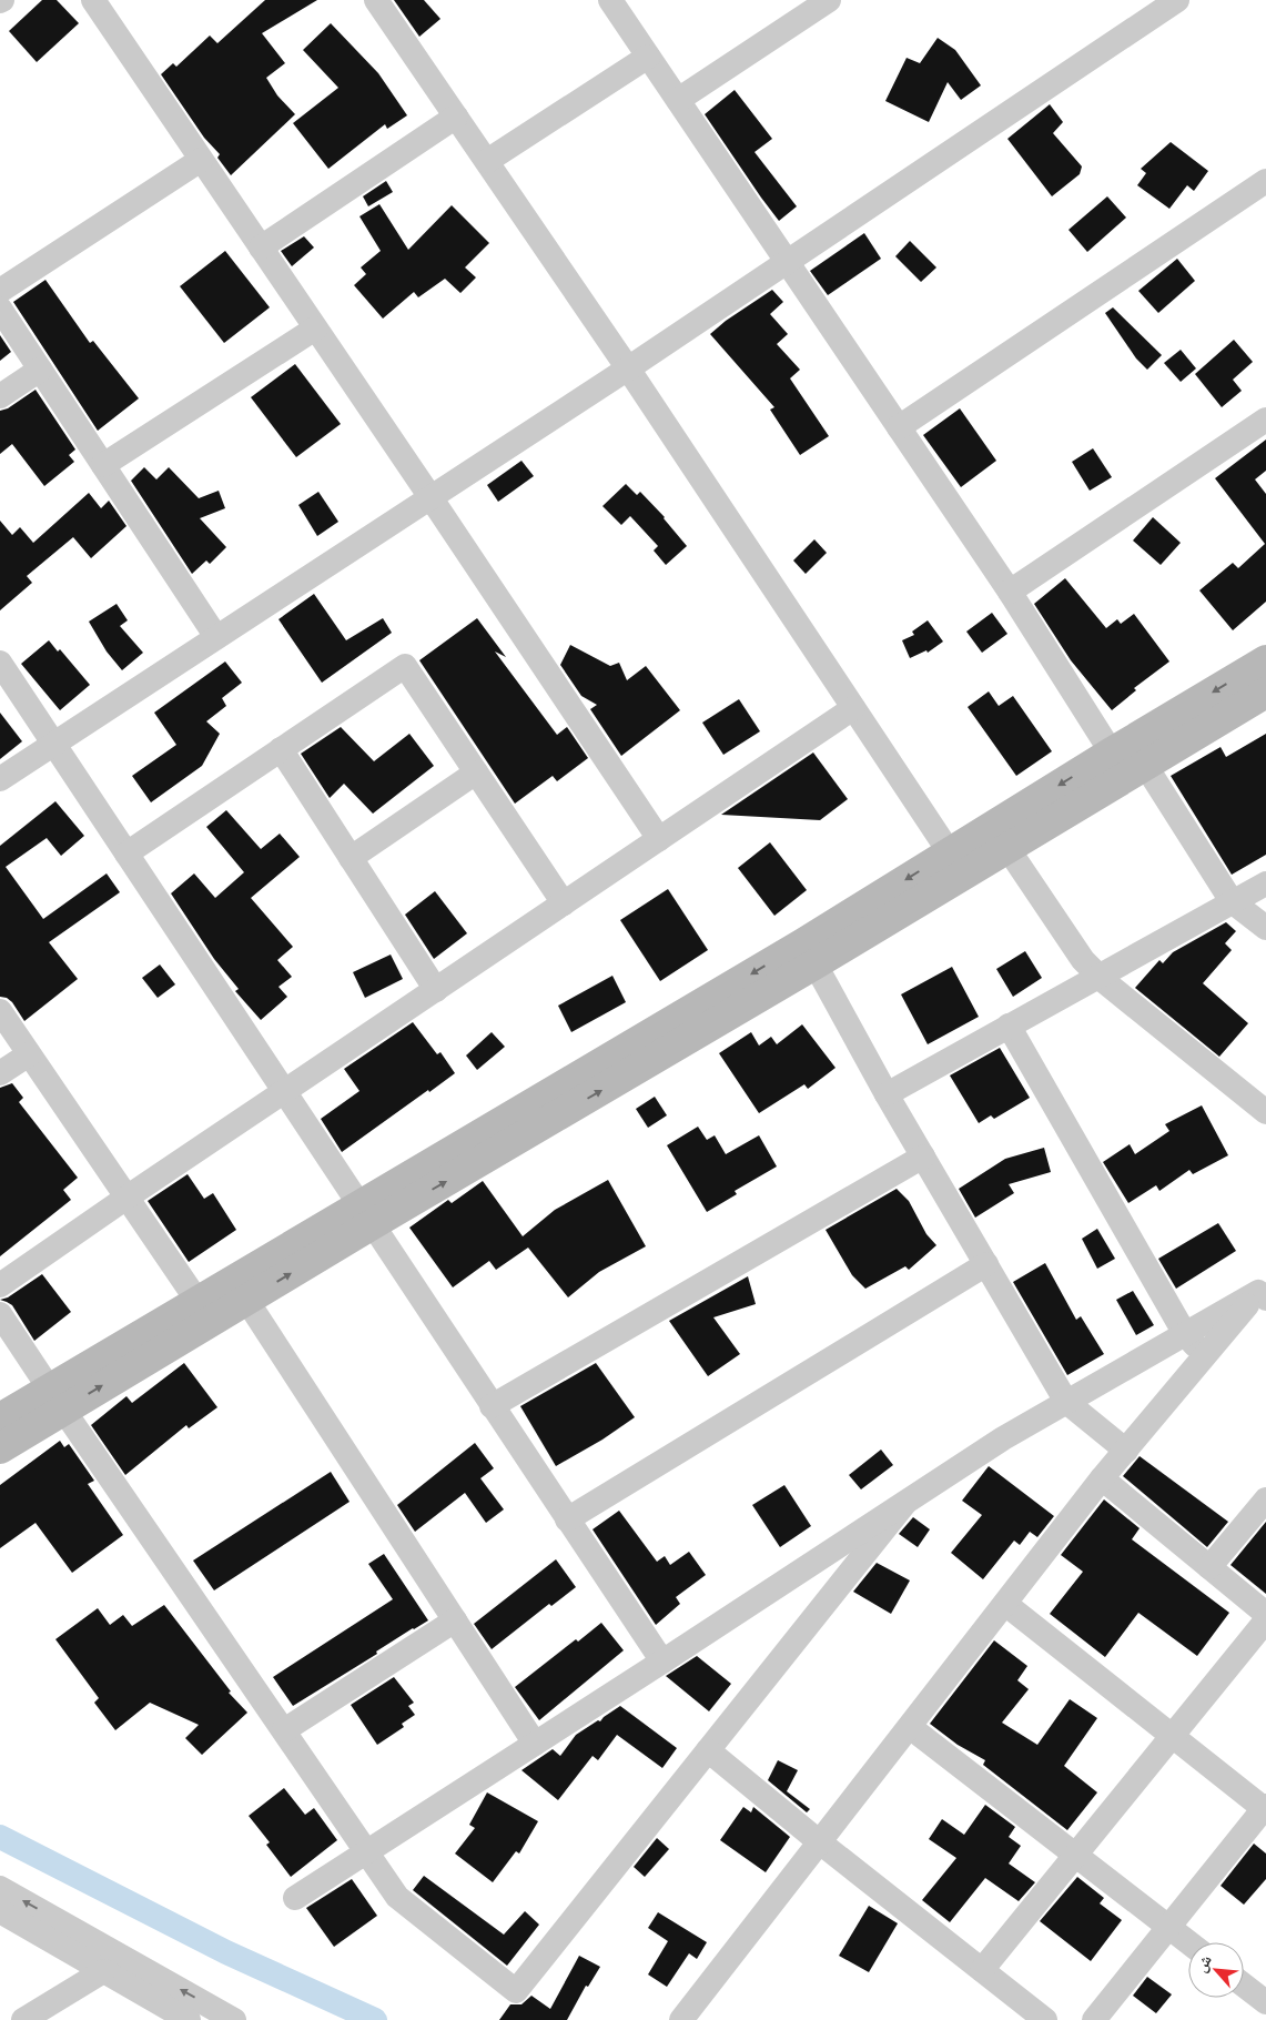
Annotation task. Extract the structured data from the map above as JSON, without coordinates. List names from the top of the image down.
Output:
{
  "north": "top left"
}
